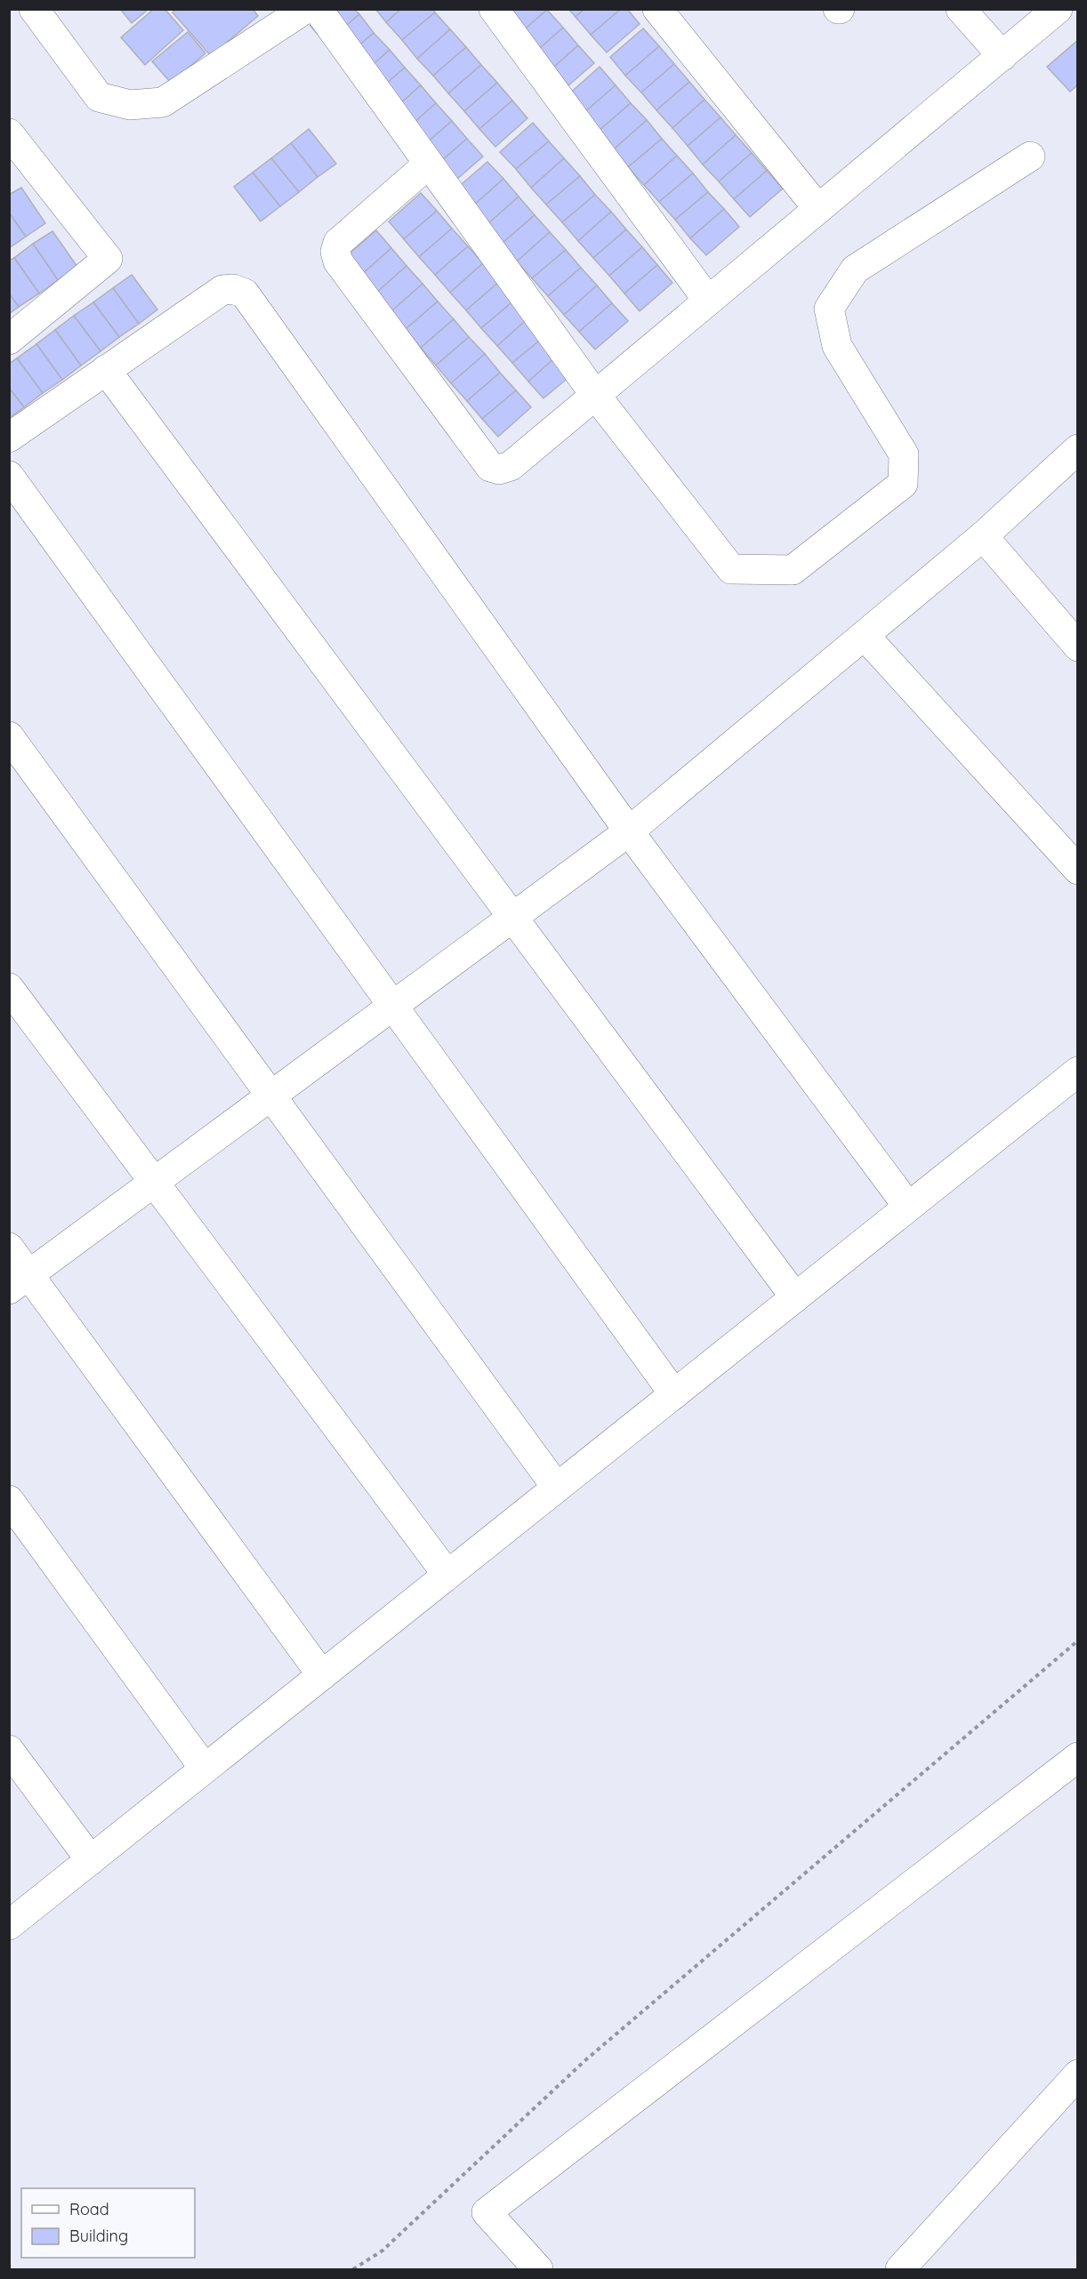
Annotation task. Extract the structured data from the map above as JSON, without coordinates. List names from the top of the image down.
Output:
{
  "legend": ["Road", "Building"]
}
